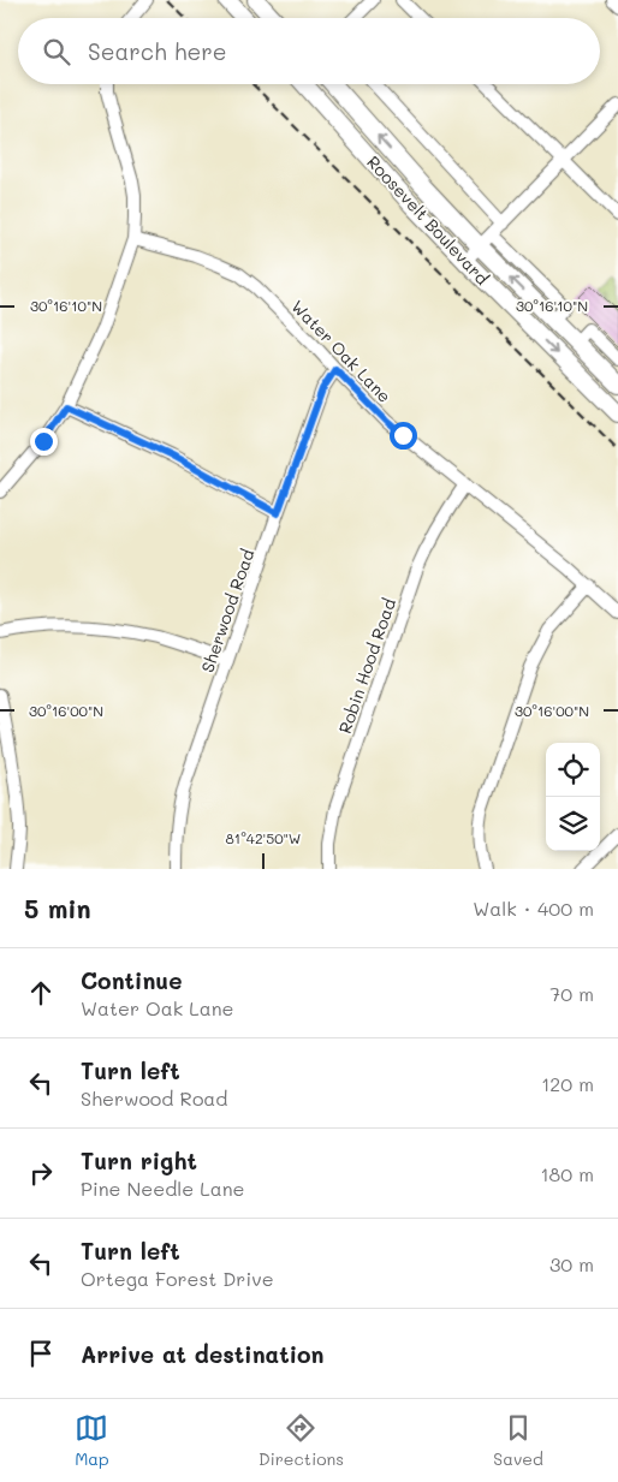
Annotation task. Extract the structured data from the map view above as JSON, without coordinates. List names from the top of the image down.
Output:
{
  "streets": {
    "highway": ["Roosevelt Boulevard"],
    "street": ["Water Oak Lane", "Sherwood Road", "Robin Hood Road"]
  },
  "crossings": [
    ["Water Oak Lane", "Sherwood Road"],
    ["Water Oak Lane", "Robin Hood Road"]
  ],
  "page": {
    "search": "Search here",
    "heading": ["5 min", "Walk · 400 m"],
    "list": [
      ["Continue", "Water Oak Lane", "70 m"],
      ["Turn left", "Sherwood Road", "120 m"],
      ["Turn right", "Pine Needle Lane", "180 m"],
      ["Turn left", "Ortega Forest Drive", "30 m"],
      "Arrive at destination"
    ],
    "nav": ["Map", "Directions", "Saved"]
  },
  "coordinates": ["30°16'10\"N", "30°16'00\"N", "81°42'50\"W"]
}
